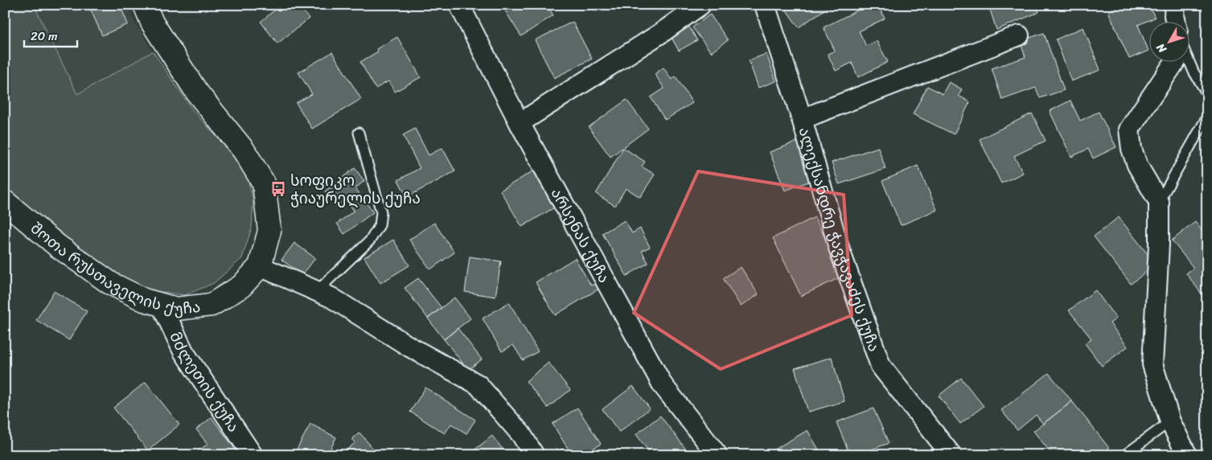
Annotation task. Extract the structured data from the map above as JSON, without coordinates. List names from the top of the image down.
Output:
{
  "streets": {
    "main road": ["შოთა რუსთაველის ქუჩა"],
    "street": ["არსენას ქუჩა", "ალექსანდრე ჭავჭავაძეს ქუჩა", "მძლეთის ქუჩა"]
  },
  "crossings": [
    ["შოთა რუსთაველის ქუჩა", "მძლეთის ქუჩა"]
  ],
  "places": {
    "bus stop": ["სოფიკო ჭიაურელის ქუჩა"]
  },
  "scale_bar": "20 m",
  "north": "bottom left"
}
